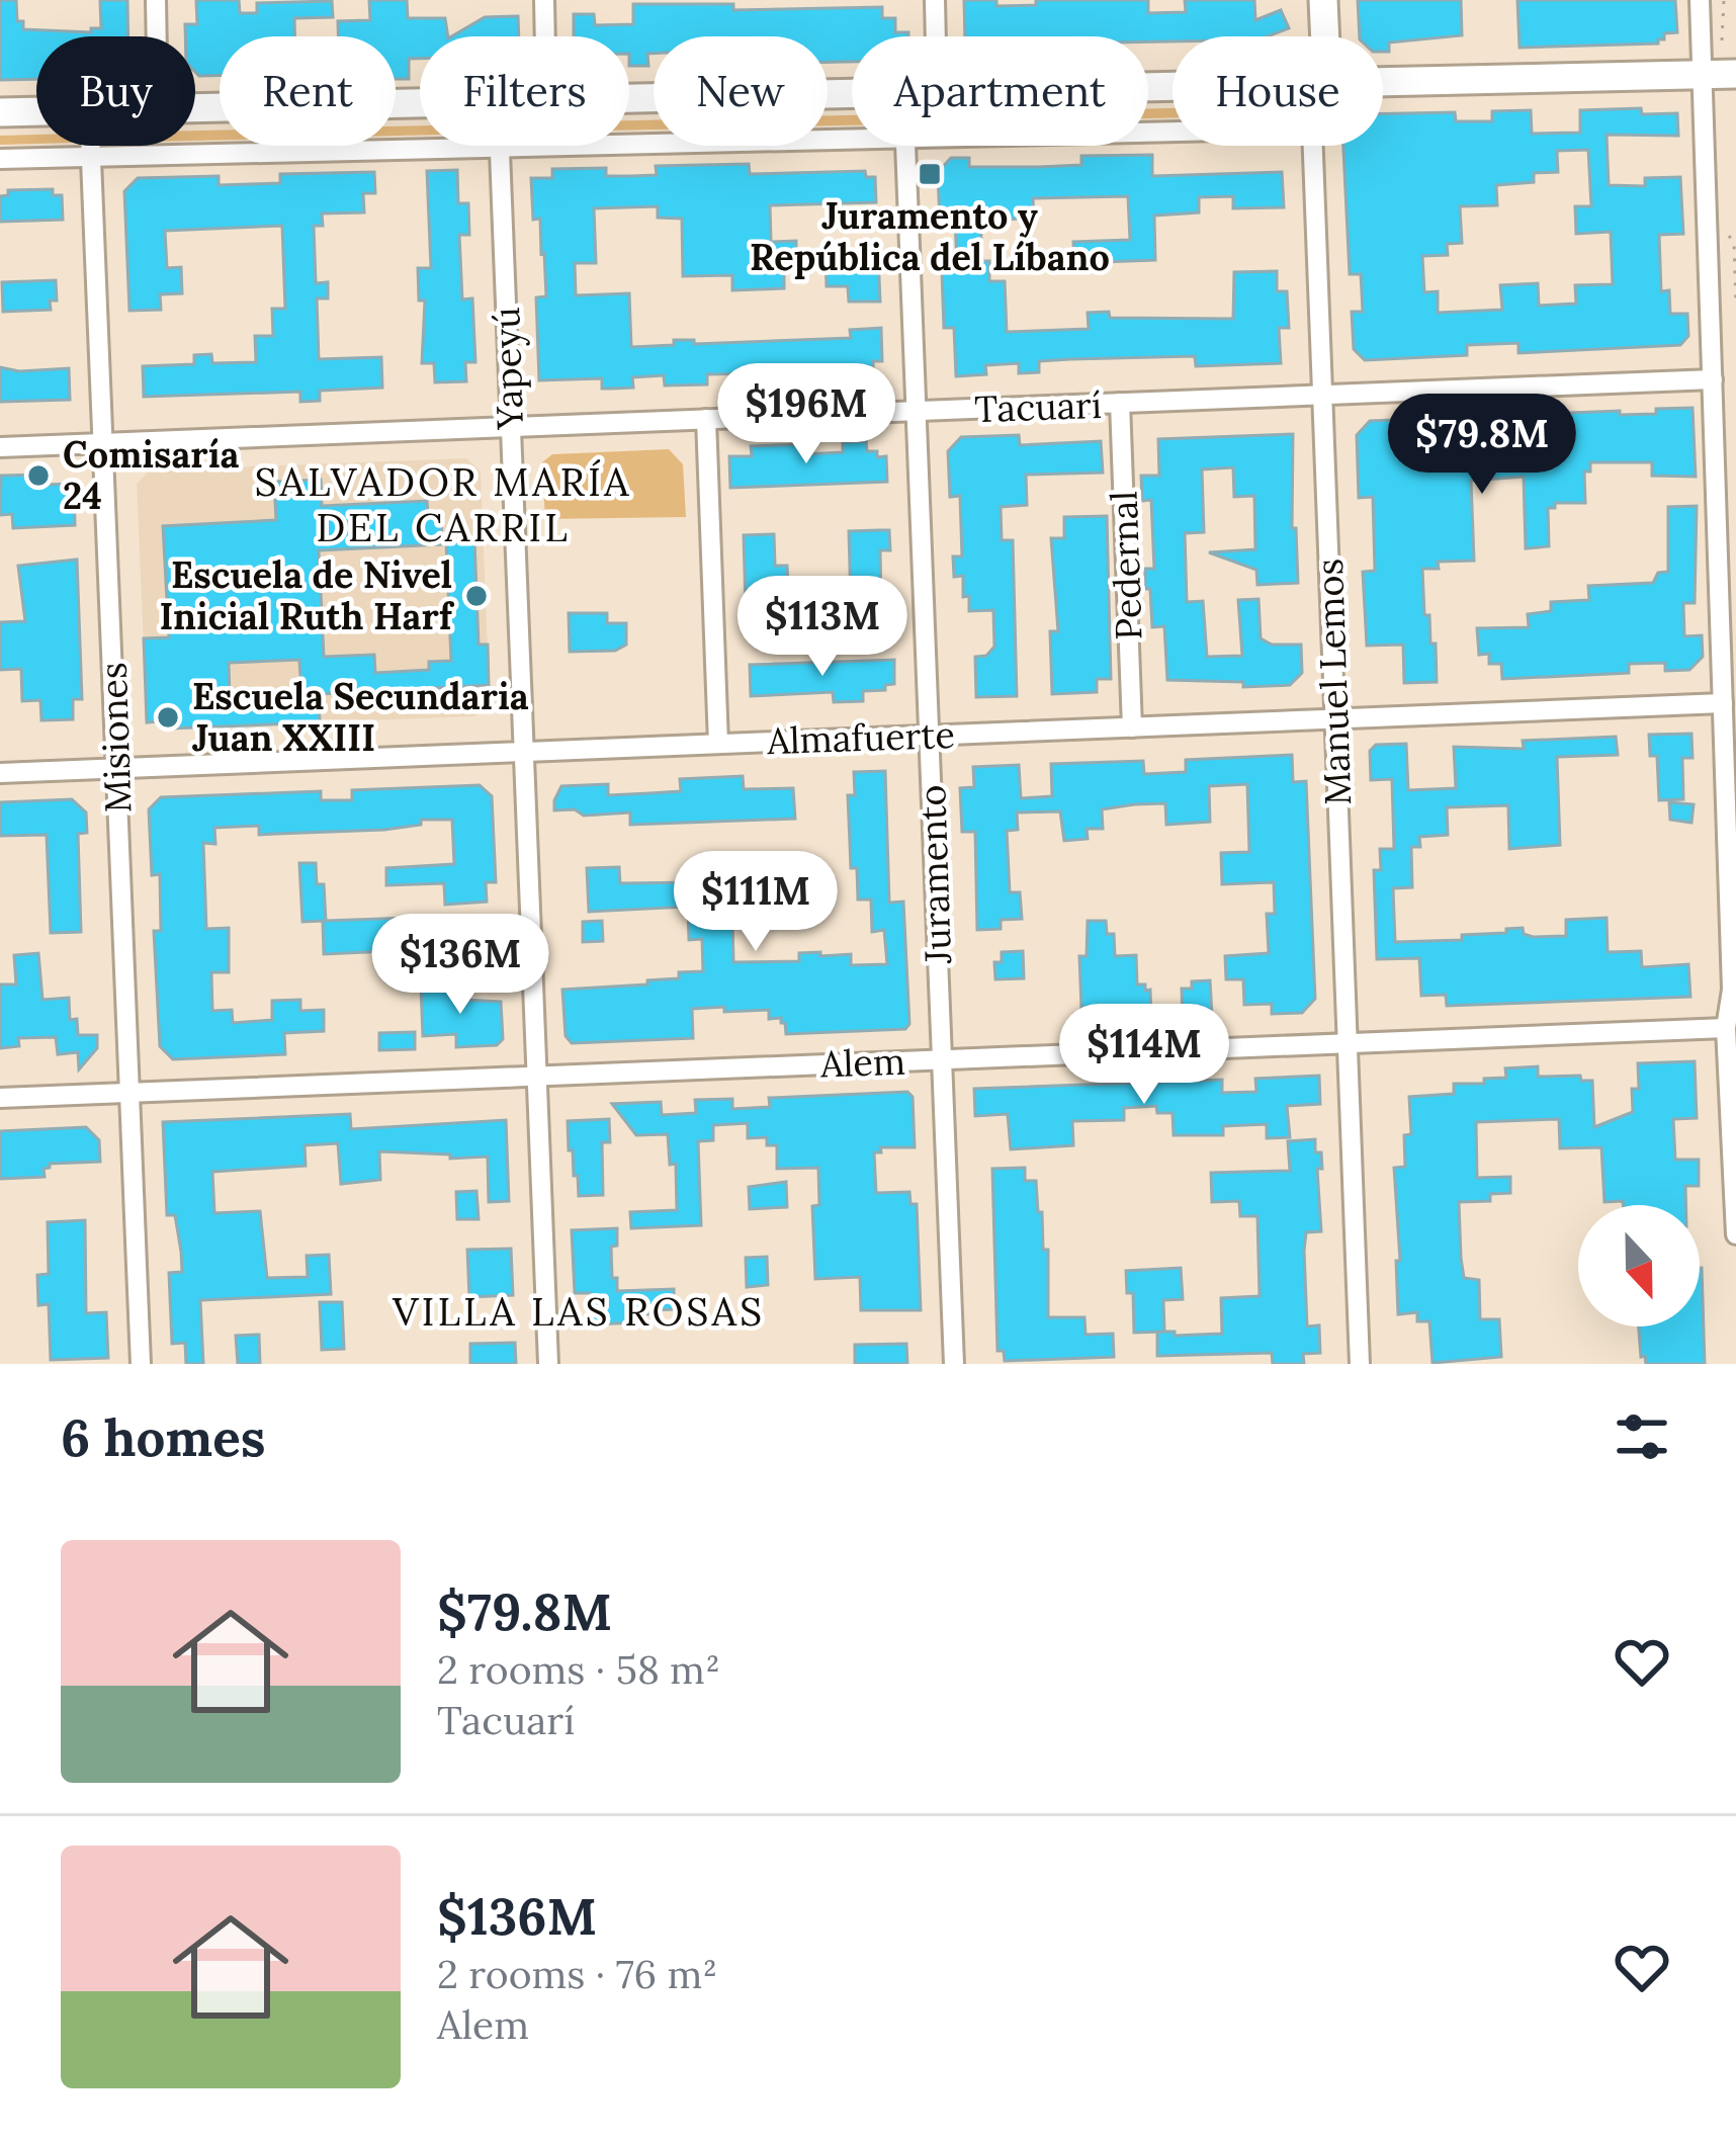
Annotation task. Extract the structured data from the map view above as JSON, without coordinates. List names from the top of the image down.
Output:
{
  "streets": {
    "main road": ["Manuel Lemos"],
    "street": [
      "Yapeyú",
      "Tacuarí",
      "Pedernal",
      "Misiones",
      "Almafuerte",
      "Juramento",
      "Alem"
    ]
  },
  "crossings": [
    ["Yapeyú", "Tacuarí"],
    ["Yapeyú", "Almafuerte"],
    ["Yapeyú", "Alem"],
    ["Tacuarí", "Pedernal"],
    ["Tacuarí", "Manuel Lemos"],
    ["Tacuarí", "Misiones"],
    ["Tacuarí", "Juramento"],
    ["Pedernal", "Almafuerte"],
    ["Manuel Lemos", "Almafuerte"],
    ["Manuel Lemos", "Alem"],
    ["Misiones", "Almafuerte"],
    ["Misiones", "Alem"],
    ["Almafuerte", "Juramento"],
    ["Juramento", "Alem"]
  ],
  "districts": ["SALVADOR MARÍA DEL CARRIL", "VILLA LAS ROSAS"],
  "places": {
    "transit": ["Juramento y República del Líbano"],
    "other": ["Comisaría 24", "Escuela de Nivel Inicial Ruth Harf", "Escuela Secundaria Juan XXIII"]
  },
  "north": "bottom",
  "page": {
    "chip": [
      "Buy",
      "Rent",
      "Filters",
      "New",
      "Apartment",
      "House"
    ],
    "price": [
      "$196M",
      "$79.8M",
      "$113M",
      "$111M",
      "$136M",
      "$114M"
    ],
    "heading": "6 homes",
    "list": [
      {
        "name": "$79.8M",
        "note": "2 rooms · 58 m² · Tacuarí"
      },
      {
        "name": "$136M",
        "note": "2 rooms · 76 m² · Alem"
      }
    ]
  }
}
